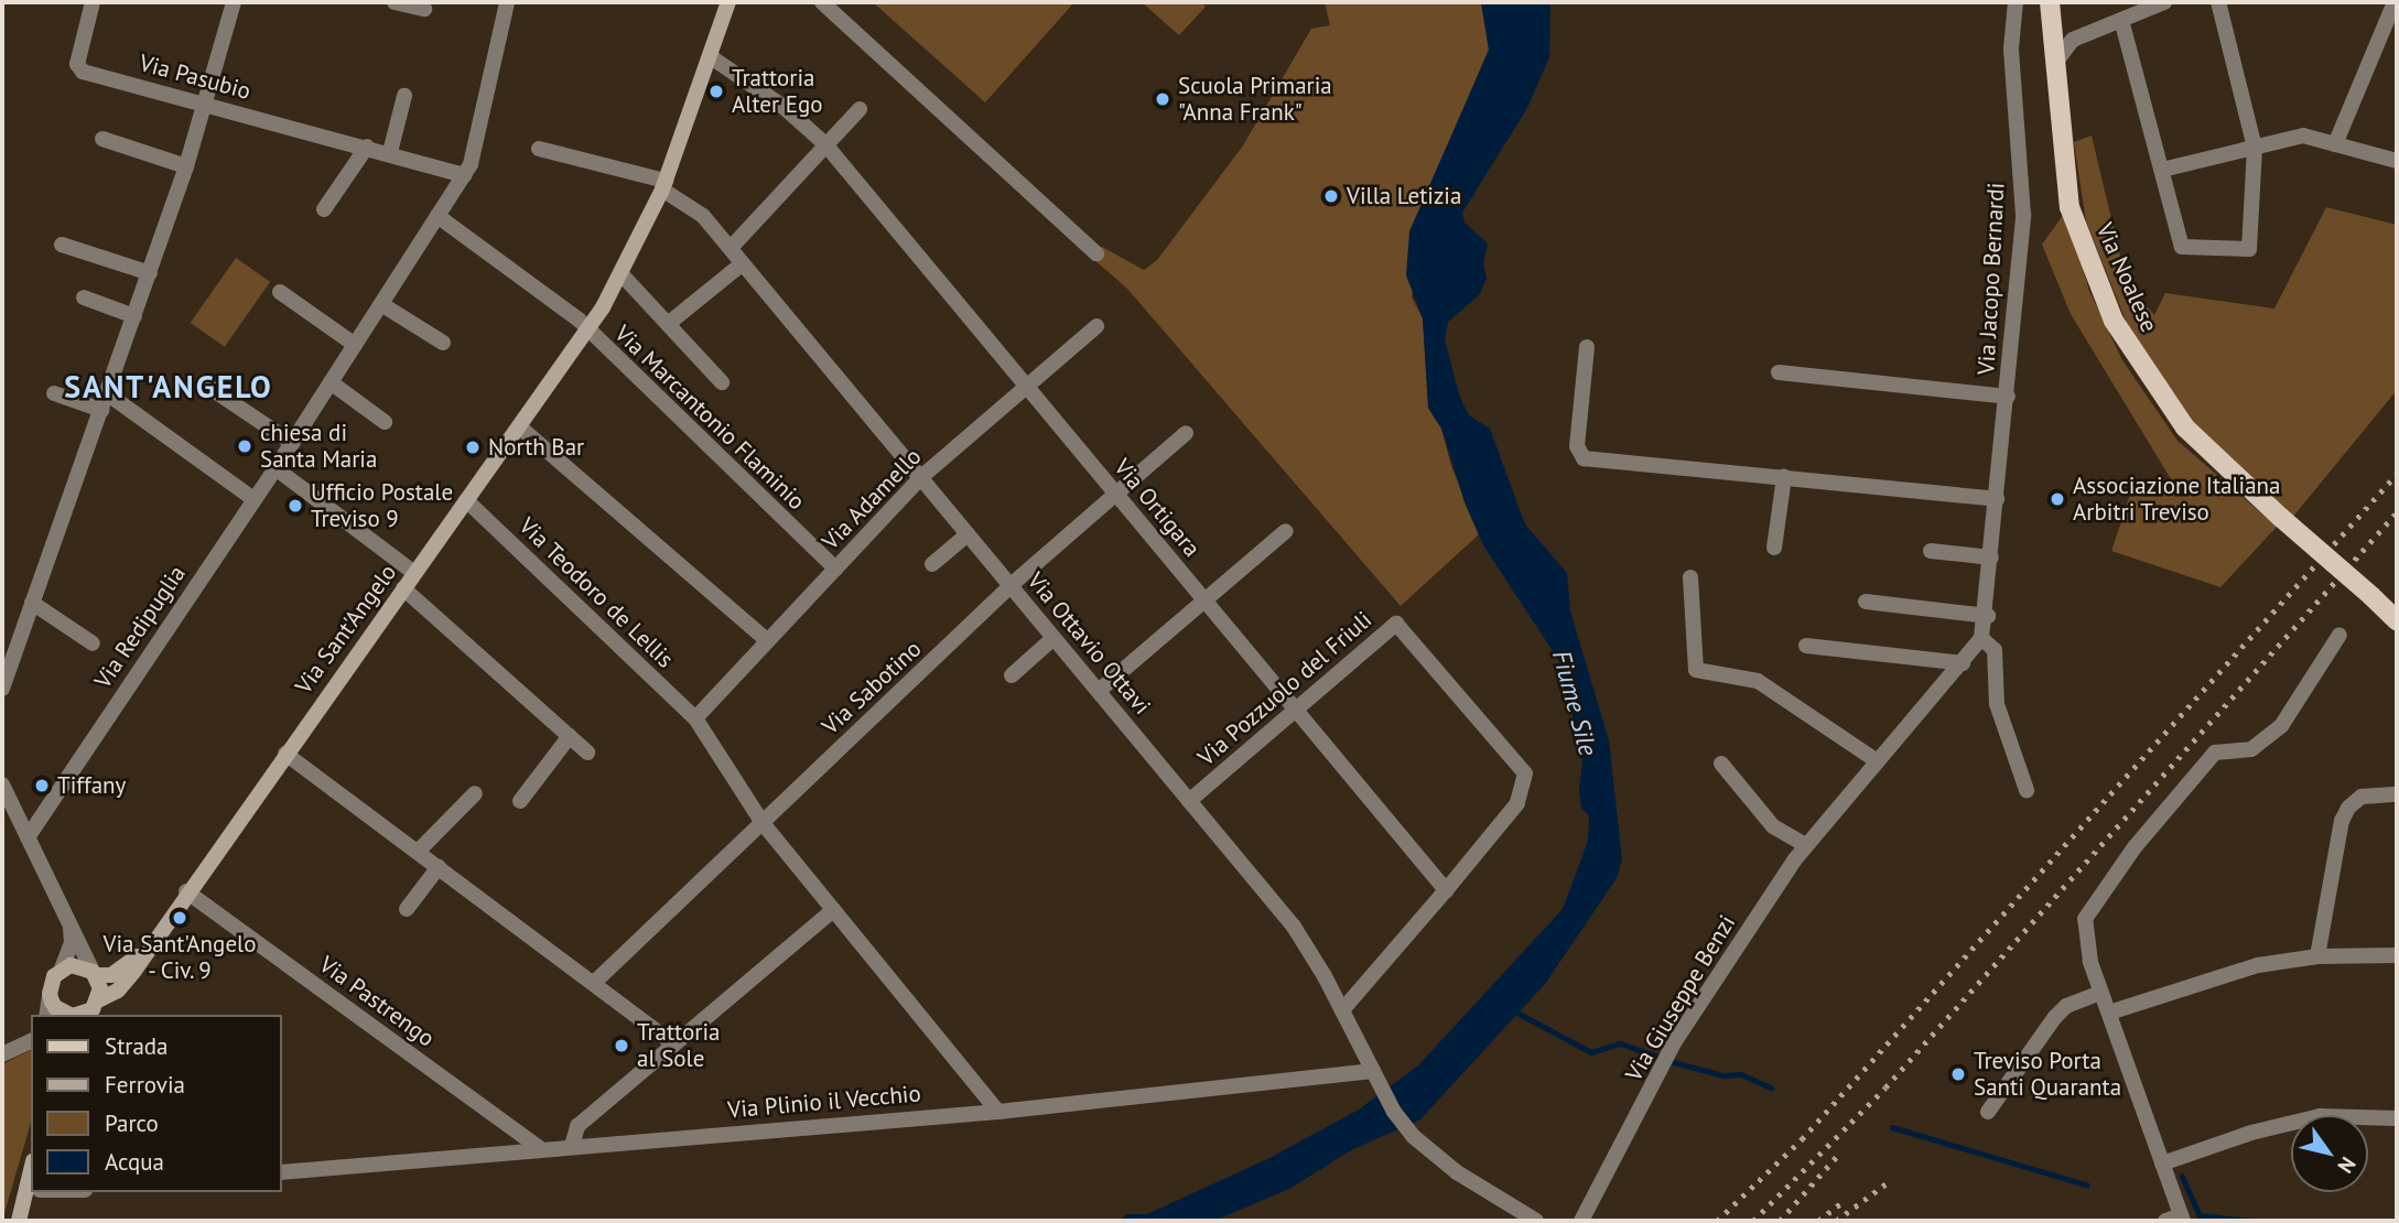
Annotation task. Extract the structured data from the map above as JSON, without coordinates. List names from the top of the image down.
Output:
{
  "streets": {
    "main road": ["Via Noalese"],
    "street": [
      "Via Pasubio",
      "Via Jacopo Bernardi",
      "Via Marcantonio Flaminio",
      "Via Adamello",
      "Via Ortigara",
      "Via Teodoro de Lellis",
      "Via Redipuglia",
      "Via Sant'Angelo",
      "Via Ottavio Ottavi",
      "Via Sabotino",
      "Via Pozzuolo del Friuli",
      "Via Giuseppe Benzi",
      "Via Pastrengo",
      "Via Plinio il Vecchio"
    ]
  },
  "crossings": [
    ["Via Pasubio", "Via Redipuglia"],
    ["Via Jacopo Bernardi", "Via Giuseppe Benzi"],
    ["Via Marcantonio Flaminio", "Via Adamello"],
    ["Via Marcantonio Flaminio", "Via Redipuglia"],
    ["Via Marcantonio Flaminio", "Via Sant'Angelo"],
    ["Via Adamello", "Via Ortigara"],
    ["Via Adamello", "Via Teodoro de Lellis"],
    ["Via Adamello", "Via Ottavio Ottavi"],
    ["Via Ortigara", "Via Sant'Angelo"],
    ["Via Ortigara", "Via Sabotino"],
    ["Via Ortigara", "Via Pozzuolo del Friuli"],
    ["Via Teodoro de Lellis", "Via Sant'Angelo"],
    ["Via Teodoro de Lellis", "Via Sabotino"],
    ["Via Teodoro de Lellis", "Via Plinio il Vecchio"],
    ["Via Sant'Angelo", "Via Ottavio Ottavi"],
    ["Via Sant'Angelo", "Via Pastrengo"],
    ["Via Ottavio Ottavi", "Via Sabotino"],
    ["Via Ottavio Ottavi", "Via Pozzuolo del Friuli"],
    ["Via Ottavio Ottavi", "Via Plinio il Vecchio"],
    ["Via Pastrengo", "Via Plinio il Vecchio"]
  ],
  "districts": ["SANT'ANGELO"],
  "water": ["Fiume Sile"],
  "places": [
    "Trattoria Alter Ego",
    "Scuola Primaria \"Anna Frank\"",
    "Villa Letizia",
    "chiesa di Santa Maria",
    "North Bar",
    "Associazione Italiana Arbitri Treviso",
    "Ufficio Postale Treviso 9",
    "Tiffany",
    "Via Sant'Angelo - Civ. 9",
    "Trattoria al Sole",
    "Treviso Porta Santi Quaranta"
  ],
  "legend": [
    "Strada",
    "Ferrovia",
    "Parco",
    "Acqua"
  ],
  "north": "bottom right"
}
